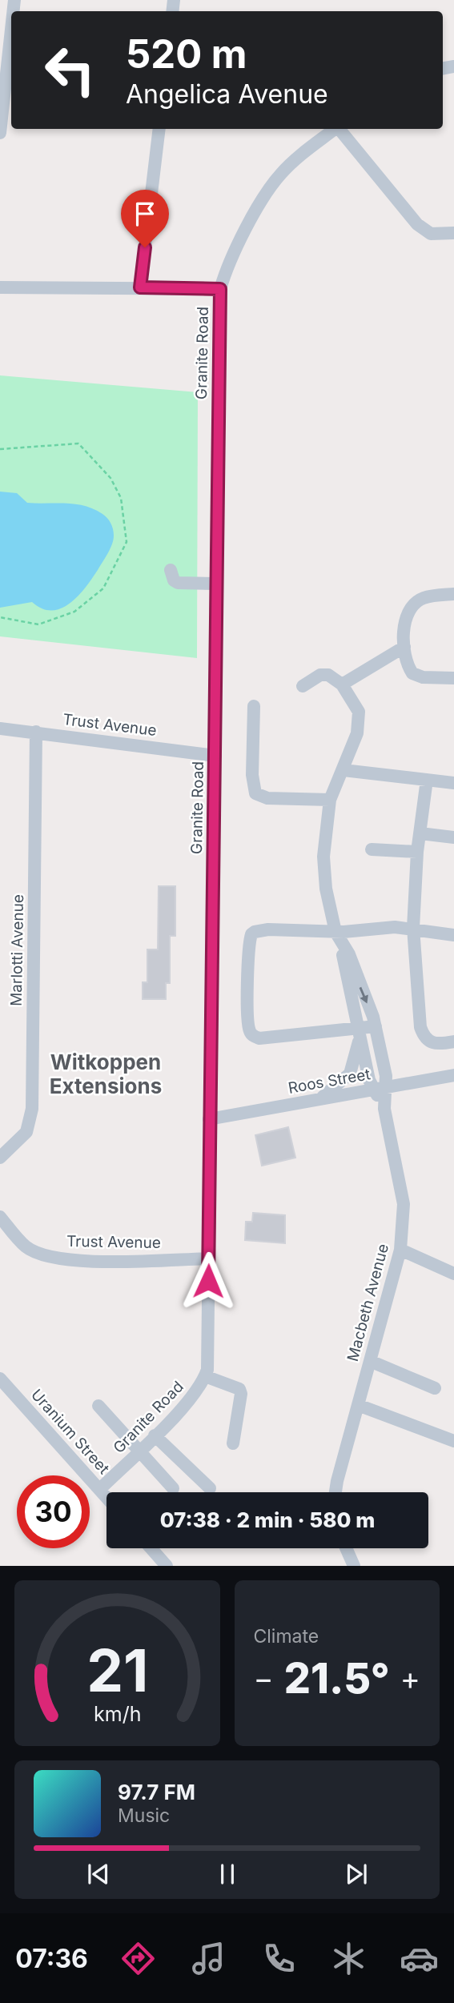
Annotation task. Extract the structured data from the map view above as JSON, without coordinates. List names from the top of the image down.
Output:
{
  "streets": {
    "street": [
      "Granite Road",
      "Trust Avenue",
      "Marlotti Avenue",
      "Roos Street",
      "Macbeth Avenue",
      "Uranium Street"
    ]
  },
  "crossings": [
    ["Granite Road", "Trust Avenue"],
    ["Granite Road", "Roos Street"],
    ["Granite Road", "Uranium Street"],
    ["Trust Avenue", "Marlotti Avenue"],
    ["Roos Street", "Macbeth Avenue"]
  ],
  "districts": ["Witkoppen Extensions"],
  "page": {
    "turn": ["520 m", "Angelica Avenue"],
    "limit": "30",
    "trip": "07:38 · 2 min · 580 m",
    "tile": "Climate",
    "heat": ["−", "21.5°", "+"],
    "song": ["97.7 FM", "Music"],
    "tabs": "07:36",
    "gauge": ["21", "km/h"]
  }
}
